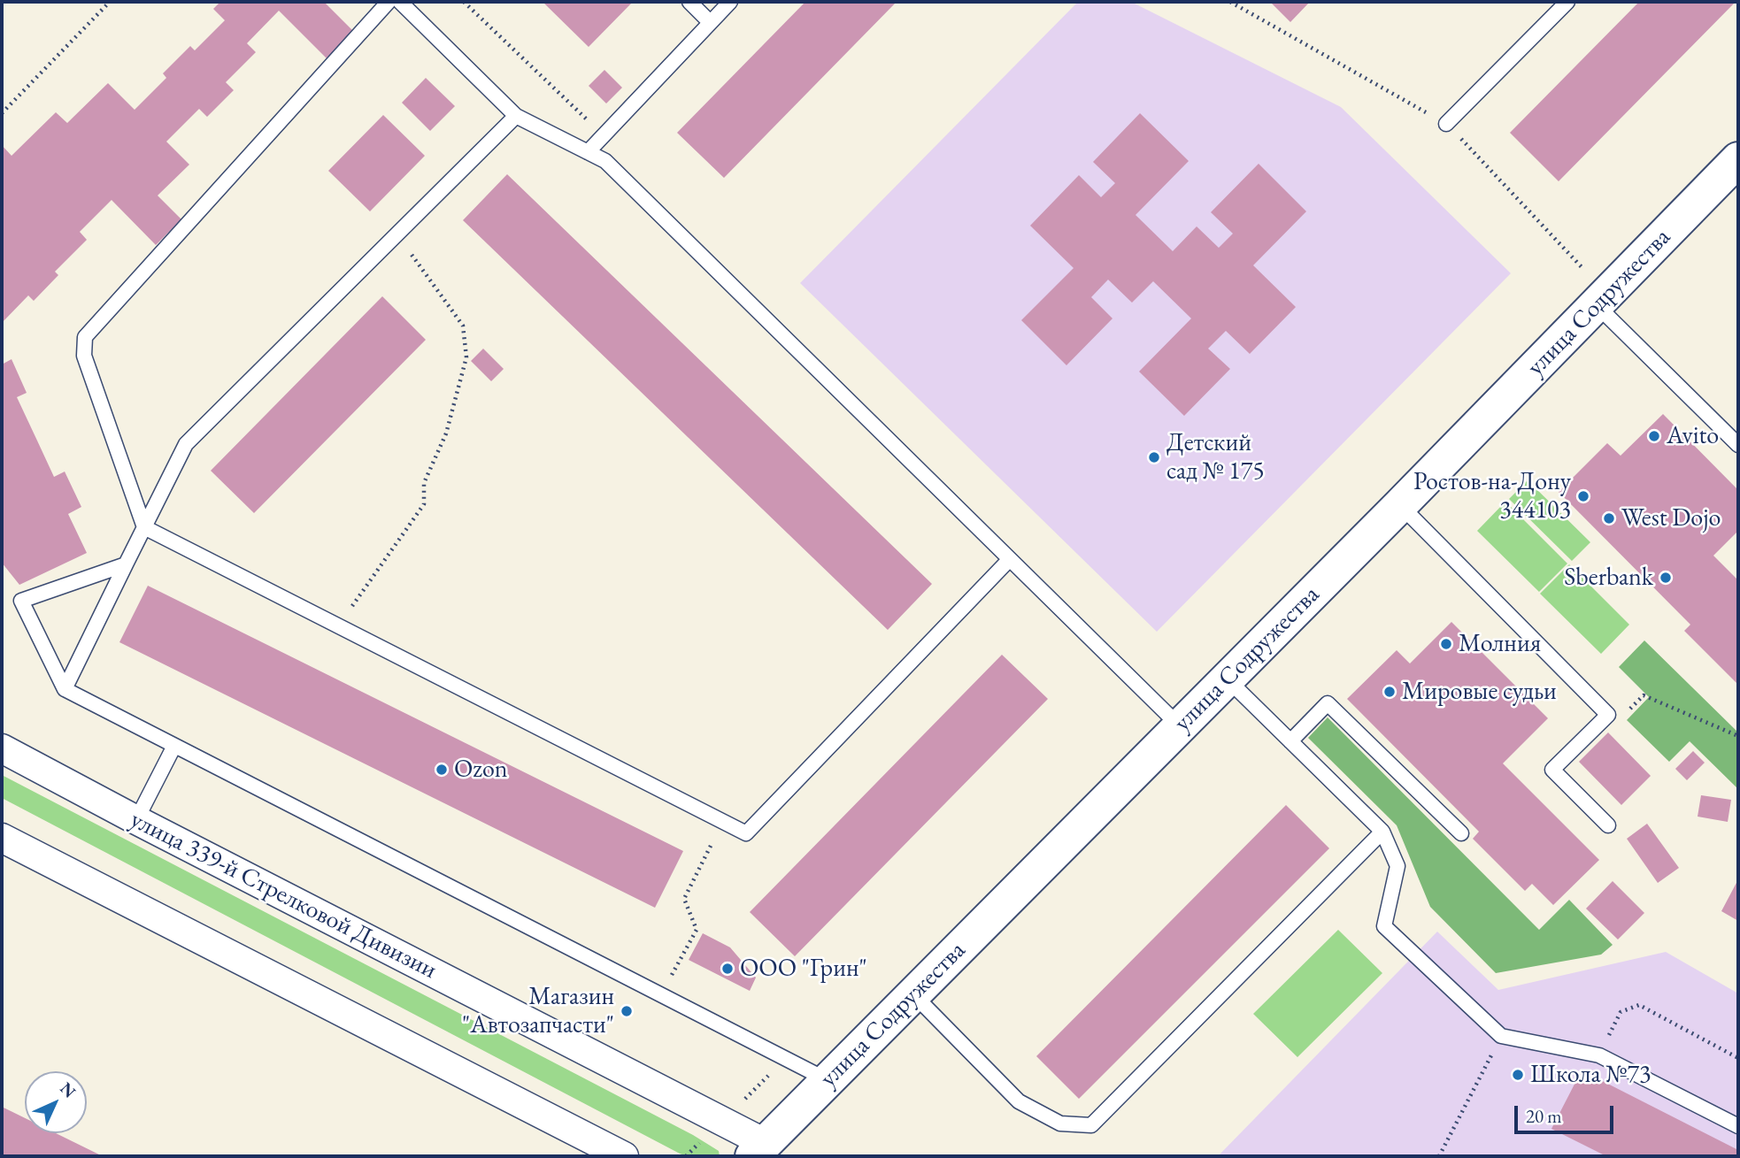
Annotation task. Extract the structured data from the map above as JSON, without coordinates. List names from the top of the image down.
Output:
{
  "streets": {
    "street": ["улица Содружества", "улица 339-й Стрелковой Дивизии"]
  },
  "crossings": [
    ["улица Содружества", "улица 339-й Стрелковой Дивизии"]
  ],
  "places": [
    "Avito",
    "Детский сад № 175",
    "Ростов-на-Дону 344103",
    "West Dojo",
    "Sberbank",
    "Молния",
    "Мировые судьи",
    "Ozon",
    "ООО \"Грин\"",
    "Магазин \"Автозапчасти\"",
    "Школа №73"
  ],
  "scale_bar": "20 m",
  "north": "top right"
}
